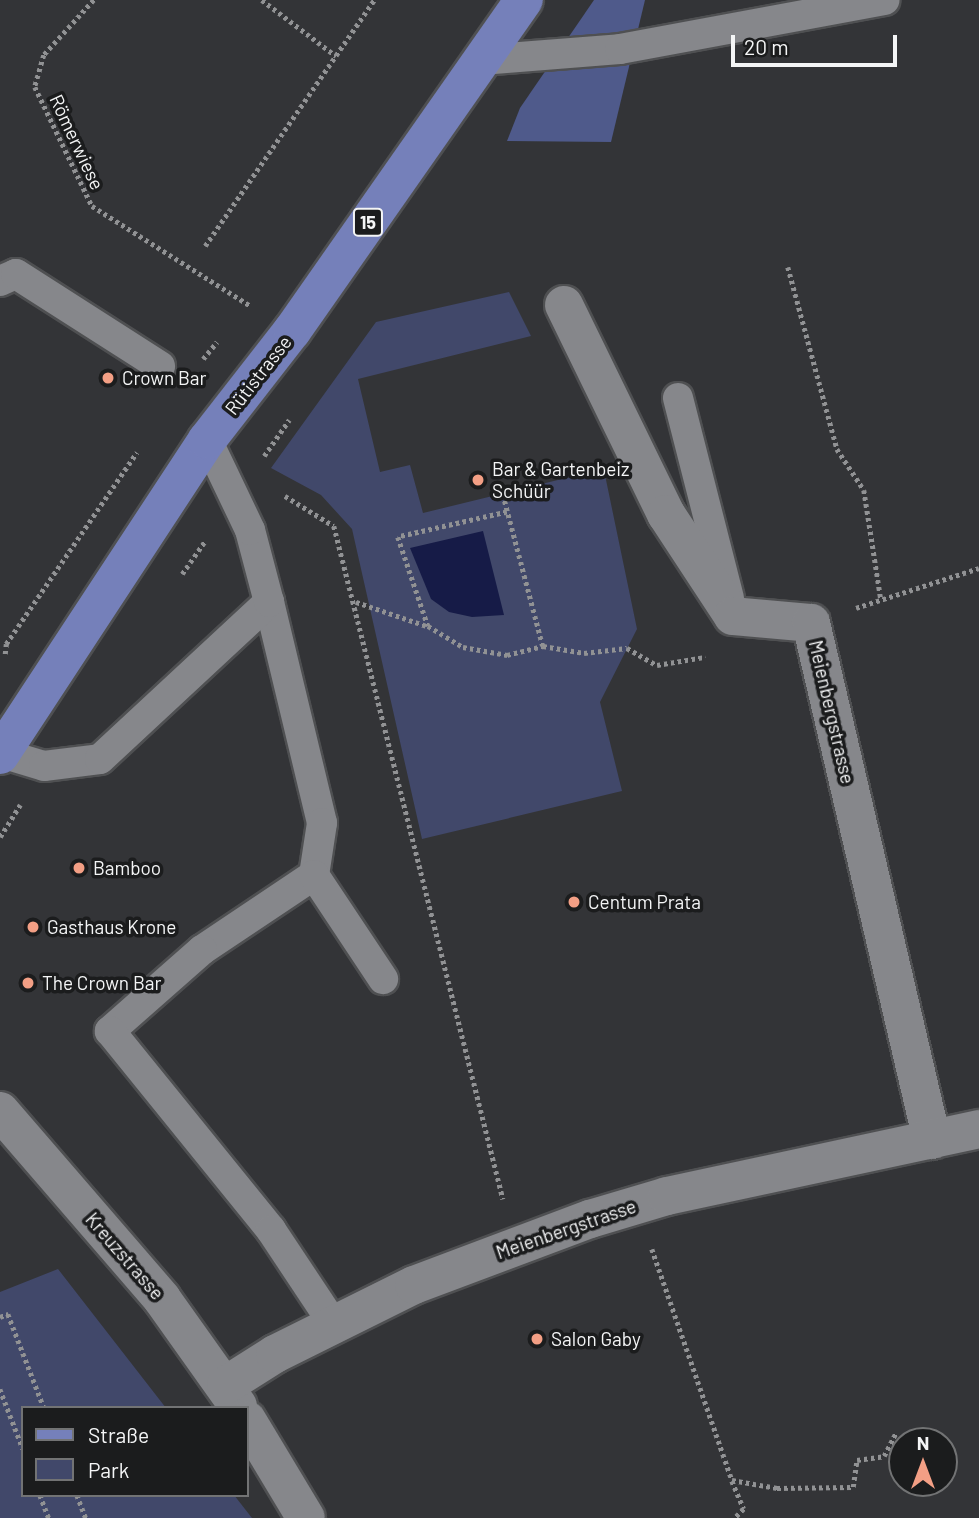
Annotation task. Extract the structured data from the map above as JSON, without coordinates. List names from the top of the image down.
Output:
{
  "streets": {
    "main road": ["15", "Rütistrasse"],
    "street": ["Meienbergstrasse", "Kreuzstrasse"],
    "path": ["Römerwiese"]
  },
  "crossings": [
    ["Römerwiese", "Rütistrasse"],
    ["Meienbergstrasse", "Kreuzstrasse"]
  ],
  "places": [
    "Crown Bar",
    "Bar & Gartenbeiz Schüür",
    "Bamboo",
    "Centum Prata",
    "Gasthaus Krone",
    "The Crown Bar",
    "Salon Gaby"
  ],
  "legend": ["Straße", "Park"],
  "scale_bar": "20 m",
  "north": "top"
}
